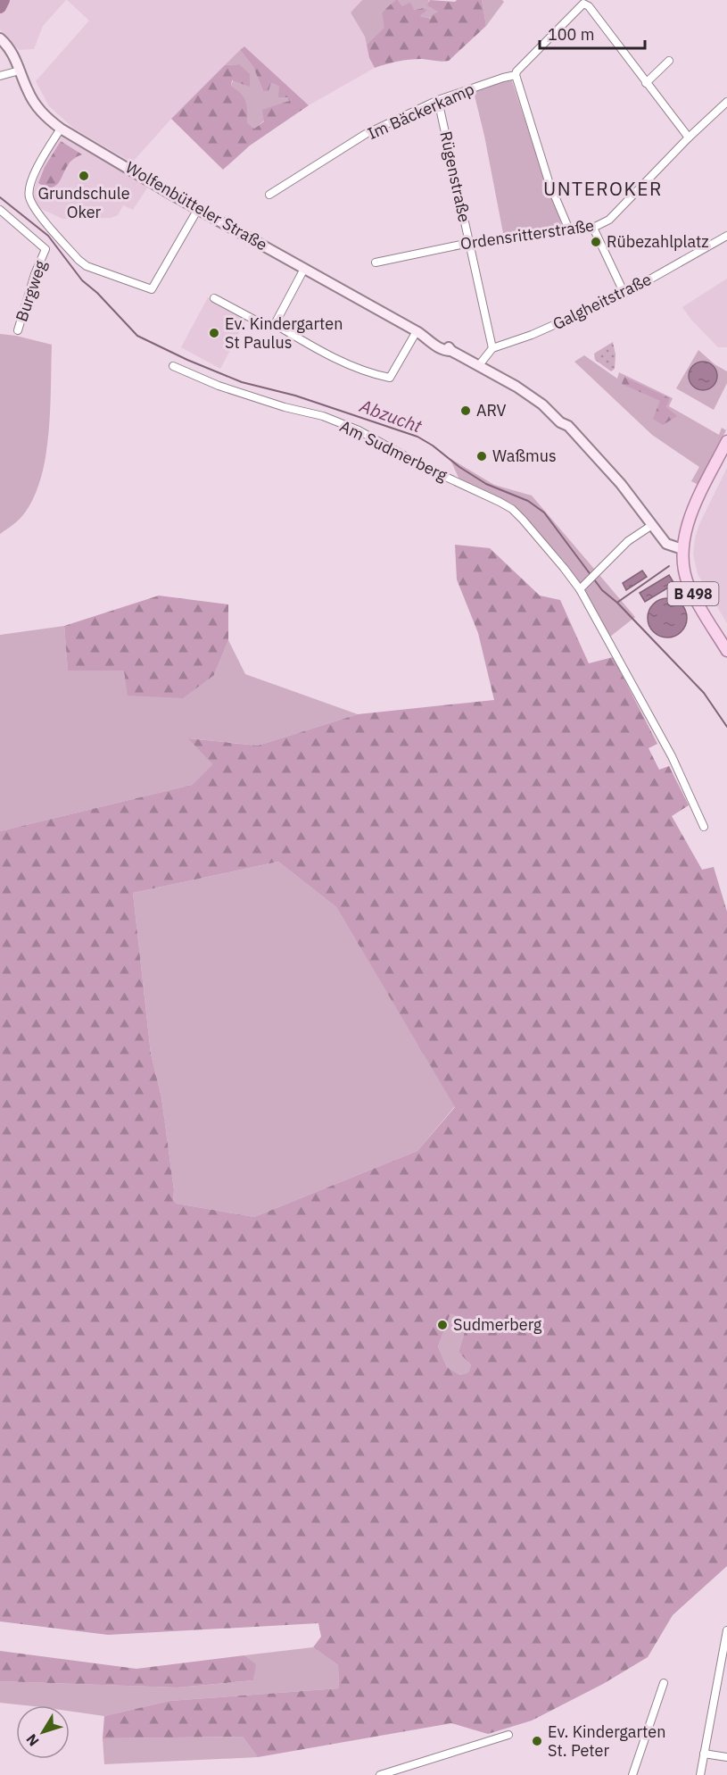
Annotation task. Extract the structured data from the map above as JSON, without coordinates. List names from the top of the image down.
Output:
{
  "streets": {
    "main road": ["Wolfenbütteler Straße", "B 498"],
    "street": [
      "Im Bäckerkamp",
      "Rügenstraße",
      "Ordensritterstraße",
      "Burgweg",
      "Galgheitstraße",
      "Am Sudmerberg"
    ]
  },
  "crossings": [
    ["Im Bäckerkamp", "Rügenstraße"],
    ["Rügenstraße", "Ordensritterstraße"],
    ["Rügenstraße", "Galgheitstraße"],
    ["Wolfenbütteler Straße", "B 498"]
  ],
  "districts": ["UNTEROKER"],
  "water": ["Abzucht"],
  "places": [
    "Grundschule Oker",
    "Rübezahlplatz",
    "Ev. Kindergarten St Paulus",
    "ARV",
    "Waßmus",
    "Sudmerberg",
    "Ev. Kindergarten St. Peter"
  ],
  "scale_bar": "100 m",
  "north": "bottom left"
}
